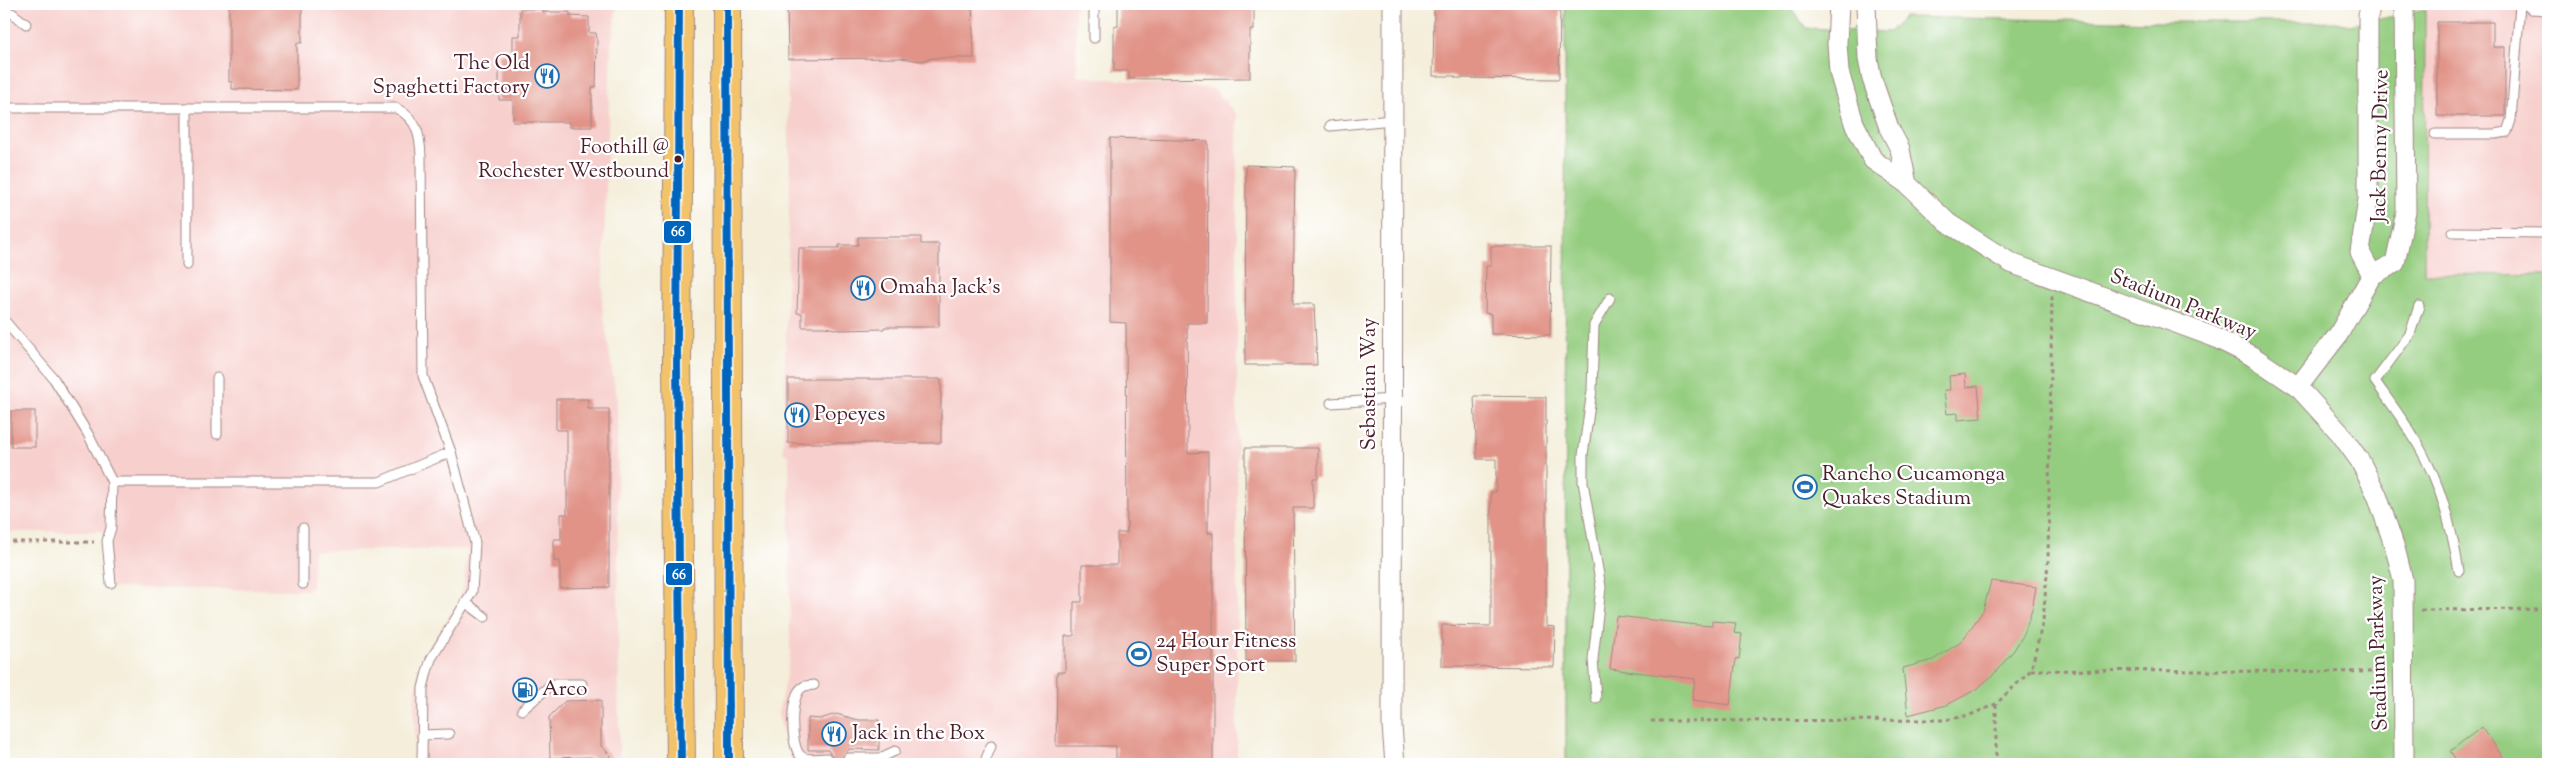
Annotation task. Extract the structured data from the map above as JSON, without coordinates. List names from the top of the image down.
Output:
{
  "streets": {
    "street": ["Jack Benny Drive", "Stadium Parkway", "Sebastian Way"]
  },
  "places": {
    "restaurant": [
      "The Old Spaghetti Factory",
      "Omaha Jack's",
      "Popeyes",
      "Jack in the Box"
    ],
    "other": ["Foothill @ Rochester Westbound"],
    "sports": ["Rancho Cucamonga Quakes Stadium", "24 Hour Fitness Super Sport"],
    "fuel station": ["Arco"]
  },
  "lines": ["transit line 66"]
}
